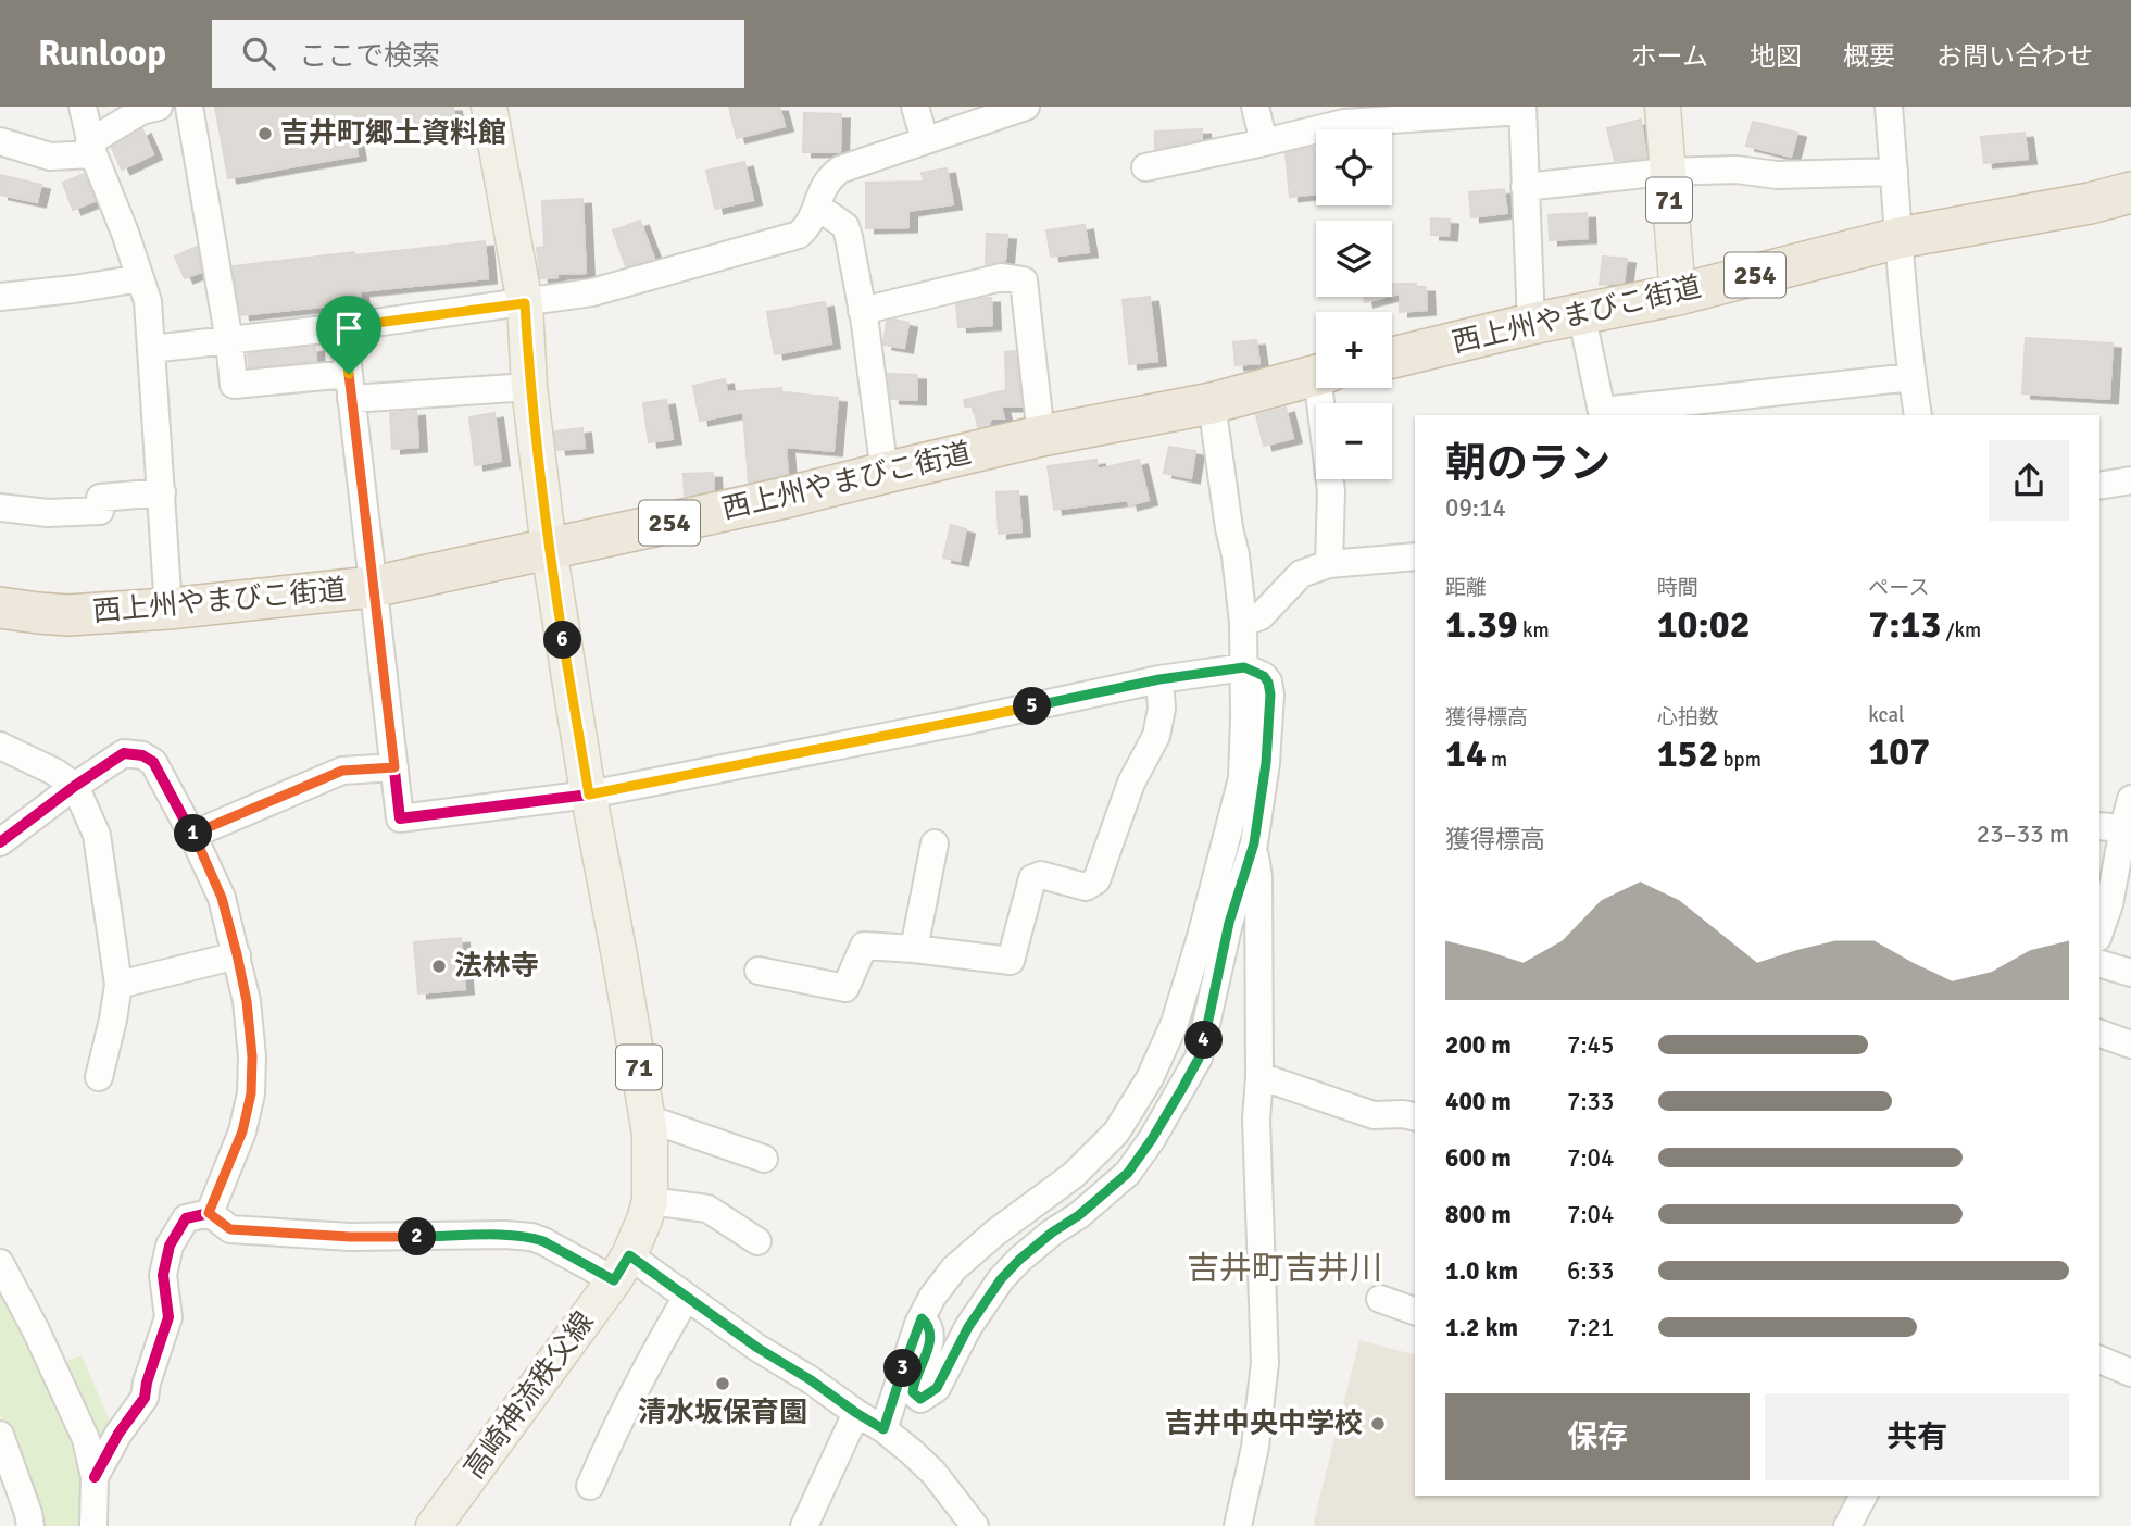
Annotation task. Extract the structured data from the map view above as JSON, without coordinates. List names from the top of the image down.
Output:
{
  "streets": {
    "highway": ["254", "西上州やまびこ街道"],
    "main road": ["71", "高崎神流秩父線"]
  },
  "crossings": [
    ["71", "西上州やまびこ街道"],
    ["西上州やまびこ街道", "高崎神流秩父線"]
  ],
  "districts": ["吉井町吉井川"],
  "places": [
    "吉井町郷土資料館",
    "法林寺",
    "清水坂保育園",
    "吉井中央中学校"
  ],
  "page": {
    "header": "Runloop",
    "search": "ここで検索",
    "nav": [
      "ホーム",
      "地図",
      "概要",
      "お問い合わせ"
    ],
    "map_buttons": ["+", "−"],
    "heading": ["朝のラン", "09:14"],
    "stats": [
      ["距離", "1.39 km"],
      ["時間", "10:02"],
      ["ペース", "7:13 /km"],
      ["獲得標高", "14 m"],
      ["心拍数", "152 bpm"],
      ["kcal", "107"]
    ],
    "pins": [
      "6",
      "5",
      "1",
      "4",
      "2",
      "3"
    ],
    "chart": ["獲得標高", "23–33 m"],
    "list": [
      {
        "name": "200 m",
        "note": "7:45"
      },
      {
        "name": "400 m",
        "note": "7:33"
      },
      {
        "name": "600 m",
        "note": "7:04"
      },
      {
        "name": "800 m",
        "note": "7:04"
      },
      {
        "name": "1.0 km",
        "note": "6:33"
      },
      {
        "name": "1.2 km",
        "note": "7:21"
      }
    ],
    "buttons": ["保存", "共有"]
  }
}
